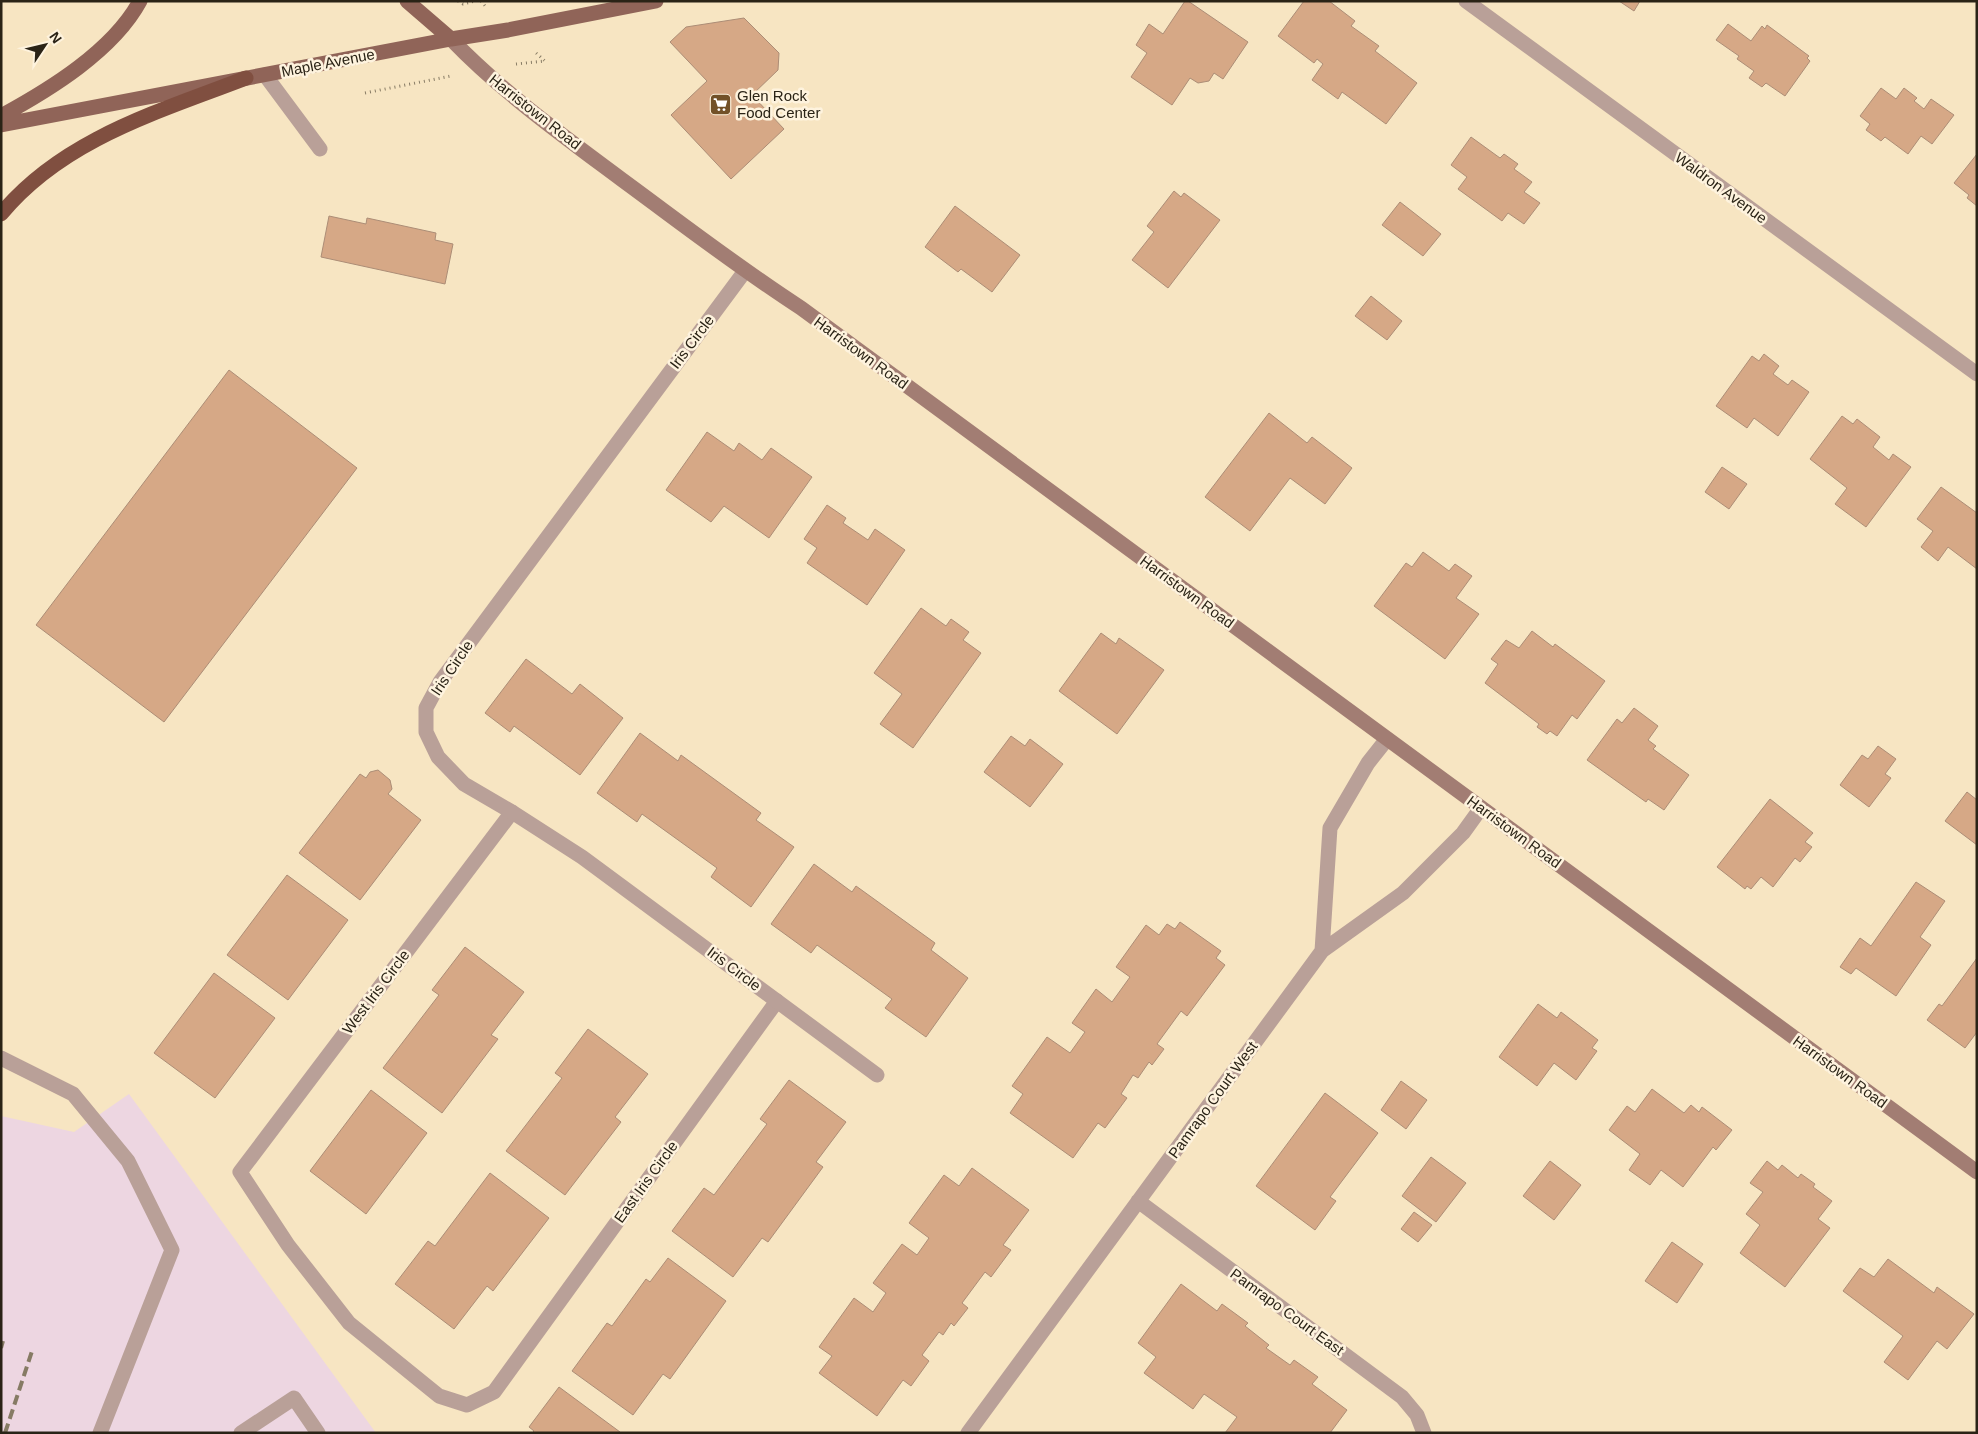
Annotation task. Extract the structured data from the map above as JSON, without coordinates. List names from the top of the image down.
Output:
{
  "streets": {
    "main road": ["Maple Avenue", "Harristown Road"],
    "street": [
      "Waldron Avenue",
      "Iris Circle",
      "West Iris Circle",
      "Pamrapo Court West",
      "East Iris Circle",
      "Pamrapo Court East"
    ]
  },
  "crossings": [
    ["Maple Avenue", "Harristown Road"],
    ["Harristown Road", "Iris Circle"],
    ["Harristown Road", "Pamrapo Court West"],
    ["Iris Circle", "West Iris Circle"],
    ["Iris Circle", "East Iris Circle"],
    ["West Iris Circle", "East Iris Circle"],
    ["Pamrapo Court West", "Pamrapo Court East"]
  ],
  "places": {
    "supermarket": ["Glen Rock Food Center"]
  },
  "north": "top right"
}
